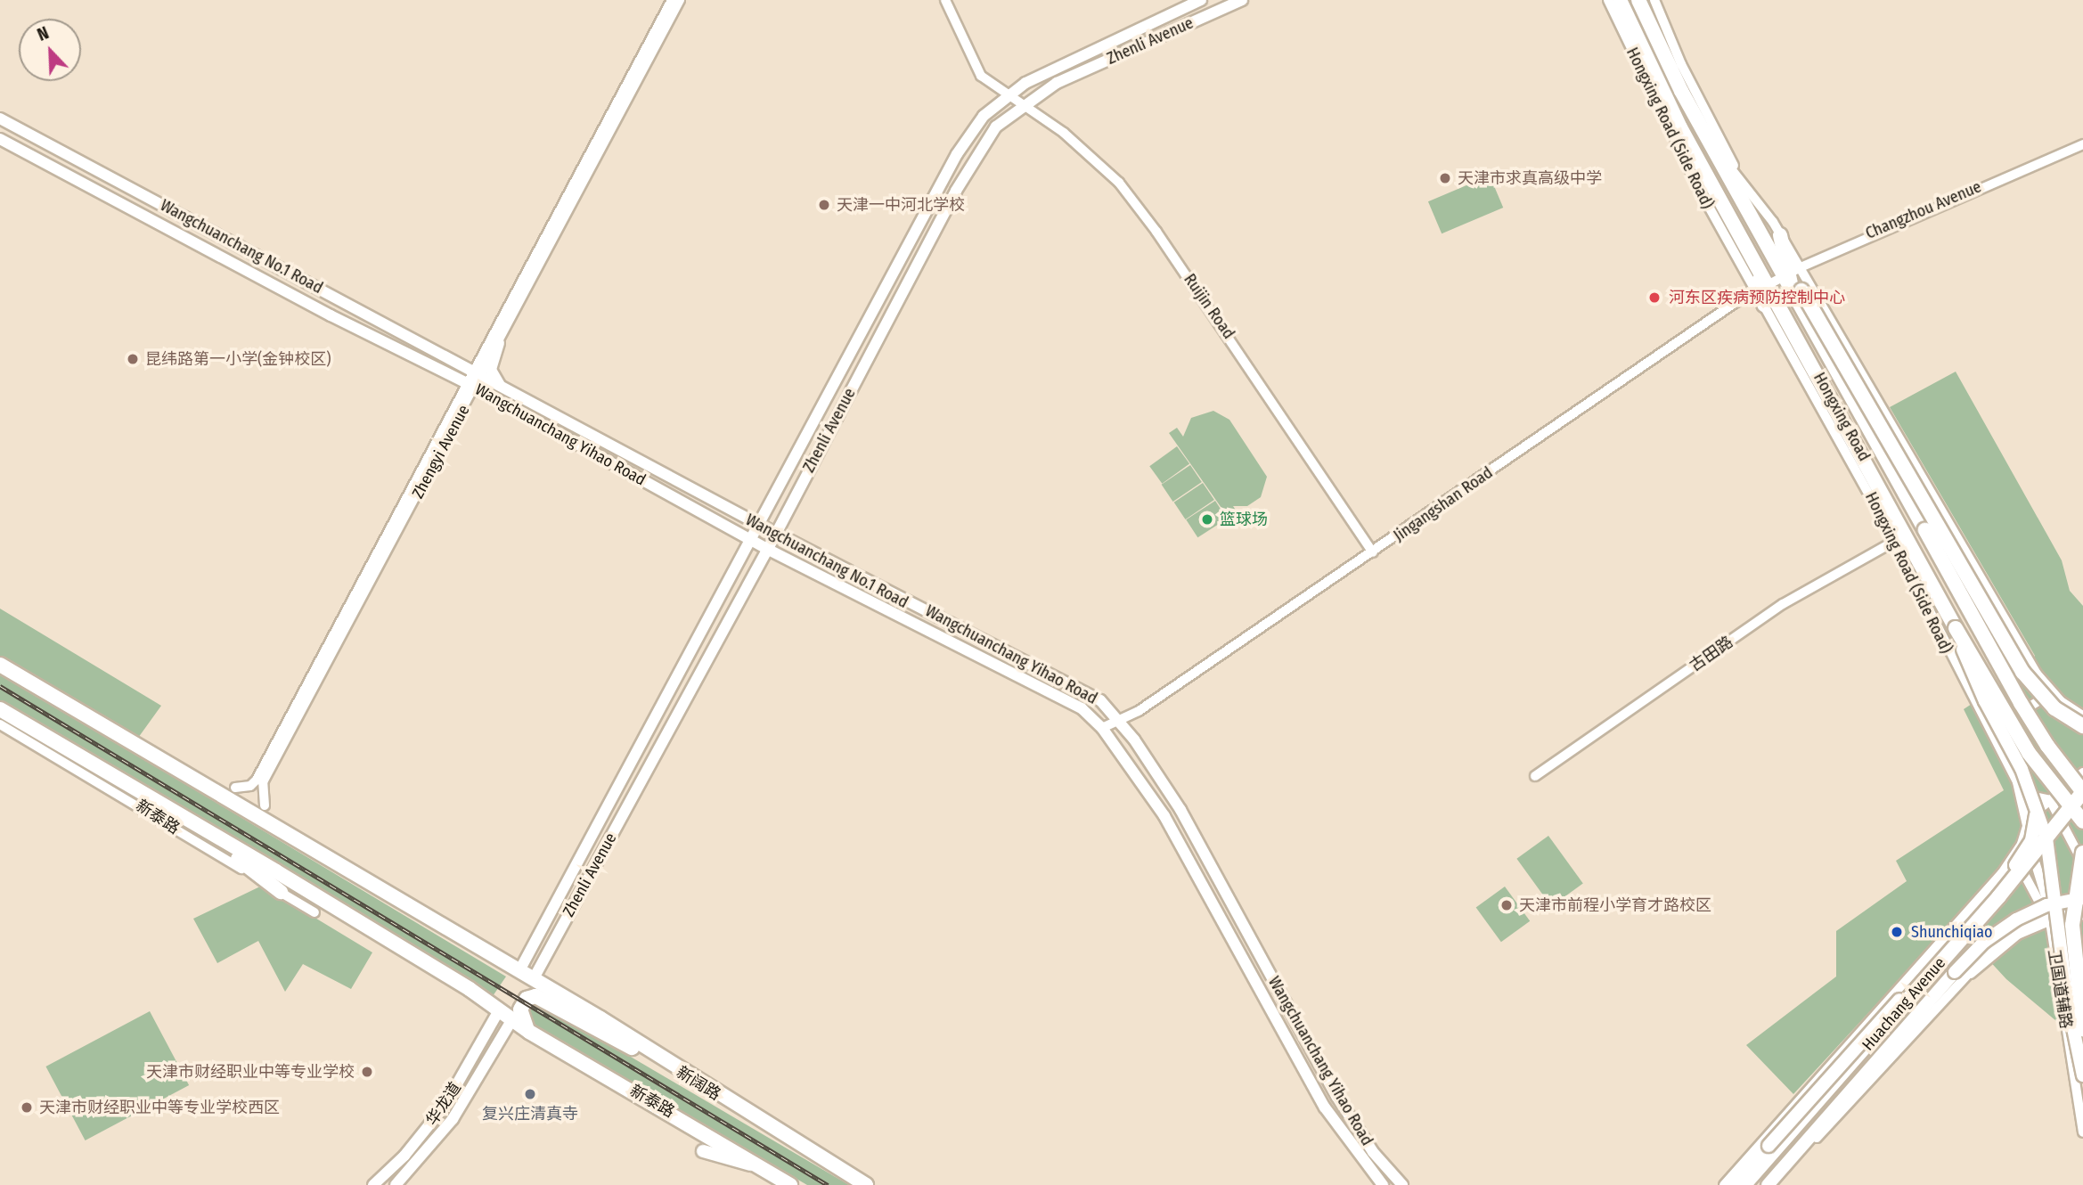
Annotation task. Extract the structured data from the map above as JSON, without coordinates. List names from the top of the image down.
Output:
{
  "streets": {
    "highway": [
      "Hongxing Road",
      "新泰路",
      "Huachang Avenue",
      "新阔路"
    ],
    "main road": [
      "Zhenli Avenue",
      "Wangchuanchang No.1 Road",
      "Wangchuanchang Yihao Road",
      "华龙道"
    ],
    "street": [
      "Hongxing Road (Side Road)",
      "Changzhou Avenue",
      "Ruijin Road",
      "Zhengyi Avenue",
      "Jingangshan Road",
      "古田路",
      "卫国道辅路"
    ]
  },
  "crossings": [
    ["Zhenli Avenue", "Wangchuanchang No.1 Road"],
    ["Zhenli Avenue", "Ruijin Road"],
    ["Zhenli Avenue", "Wangchuanchang Yihao Road"],
    ["Zhenli Avenue", "新阔路"],
    ["Hongxing Road (Side Road)", "Changzhou Avenue"],
    ["Hongxing Road (Side Road)", "Hongxing Road"],
    ["Hongxing Road (Side Road)", "Jingangshan Road"],
    ["Hongxing Road (Side Road)", "古田路"],
    ["Hongxing Road (Side Road)", "卫国道辅路"],
    ["Hongxing Road (Side Road)", "Huachang Avenue"],
    ["Changzhou Avenue", "Hongxing Road"],
    ["Changzhou Avenue", "Jingangshan Road"],
    ["Wangchuanchang No.1 Road", "Wangchuanchang Yihao Road"],
    ["Wangchuanchang No.1 Road", "Zhengyi Avenue"],
    ["Ruijin Road", "Jingangshan Road"],
    ["Hongxing Road", "Jingangshan Road"],
    ["Hongxing Road", "古田路"],
    ["Hongxing Road", "Huachang Avenue"],
    ["Wangchuanchang Yihao Road", "Zhengyi Avenue"],
    ["Wangchuanchang Yihao Road", "Jingangshan Road"],
    ["新泰路", "华龙道"]
  ],
  "places": [
    "天津市求真高级中学",
    "天津一中河北学校",
    "河东区疾病预防控制中心",
    "昆纬路第一小学(金钟校区)",
    "篮球场",
    "天津市前程小学育才路校区",
    "Shunchiqiao",
    "天津市财经职业中等专业学校",
    "复兴庄清真寺",
    "天津市财经职业中等专业学校西区"
  ],
  "north": "top left"
}
